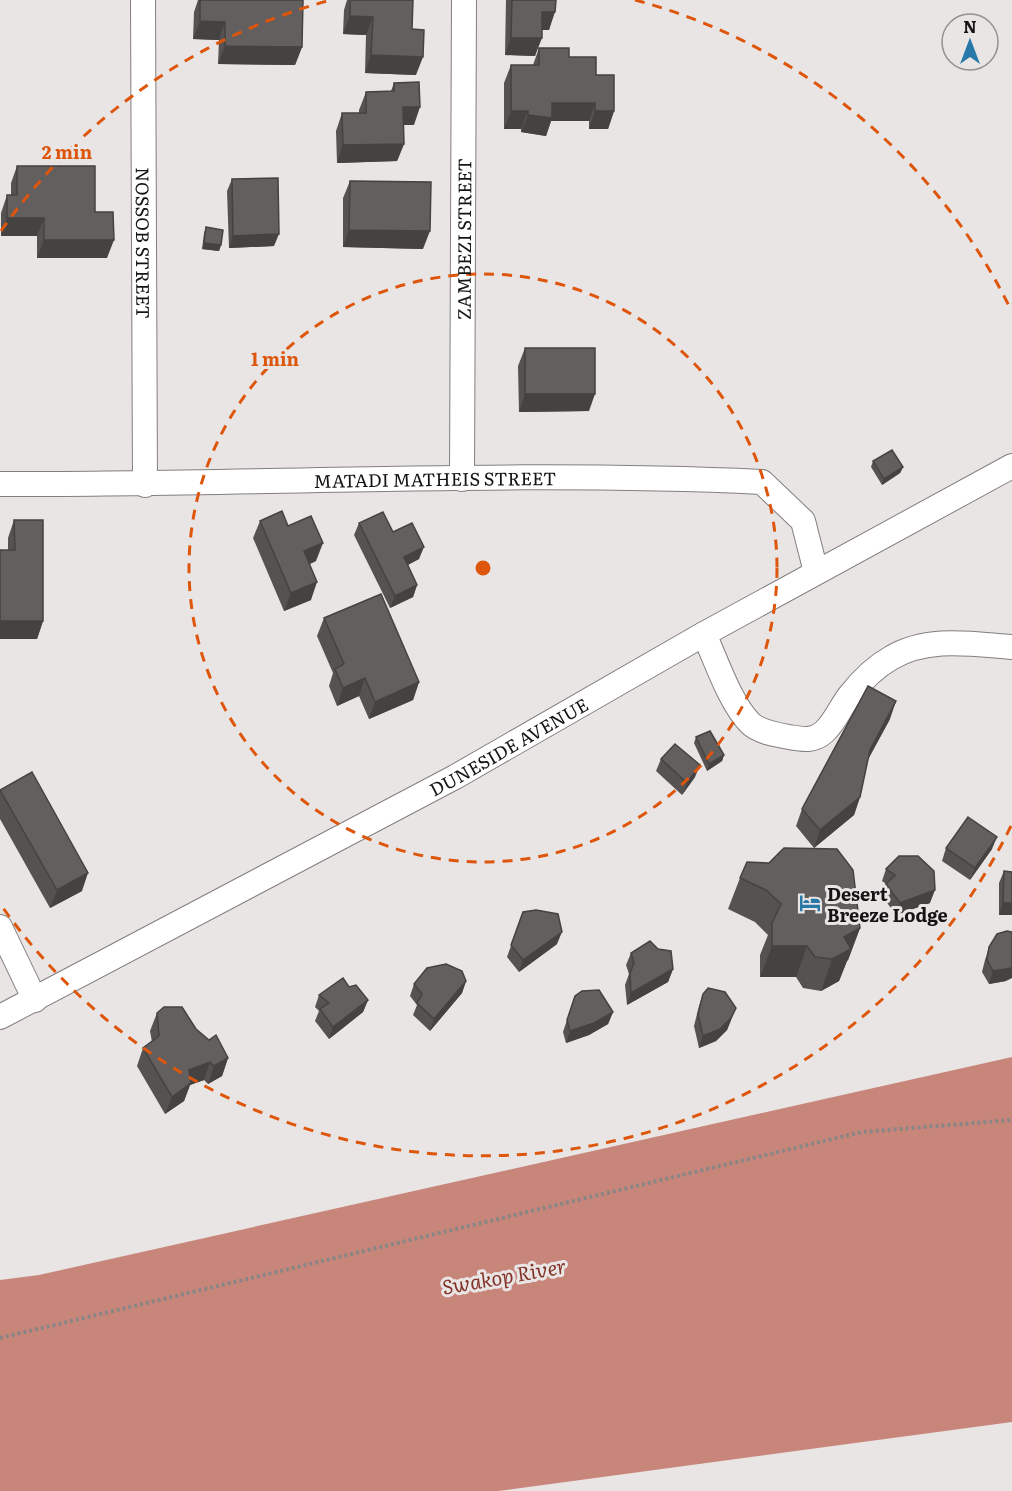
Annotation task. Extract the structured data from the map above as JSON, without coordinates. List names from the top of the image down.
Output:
{
  "streets": {
    "street": [
      "ZAMBEZI STREET",
      "NOSSOB STREET",
      "MATADI MATHEIS STREET",
      "DUNESIDE AVENUE"
    ]
  },
  "crossings": [
    ["ZAMBEZI STREET", "MATADI MATHEIS STREET"],
    ["NOSSOB STREET", "MATADI MATHEIS STREET"],
    ["MATADI MATHEIS STREET", "DUNESIDE AVENUE"]
  ],
  "water": ["Swakop River"],
  "places": {
    "hotel": ["Desert Breeze Lodge"]
  },
  "north": "top",
  "rings": ["2 min", "1 min"]
}
